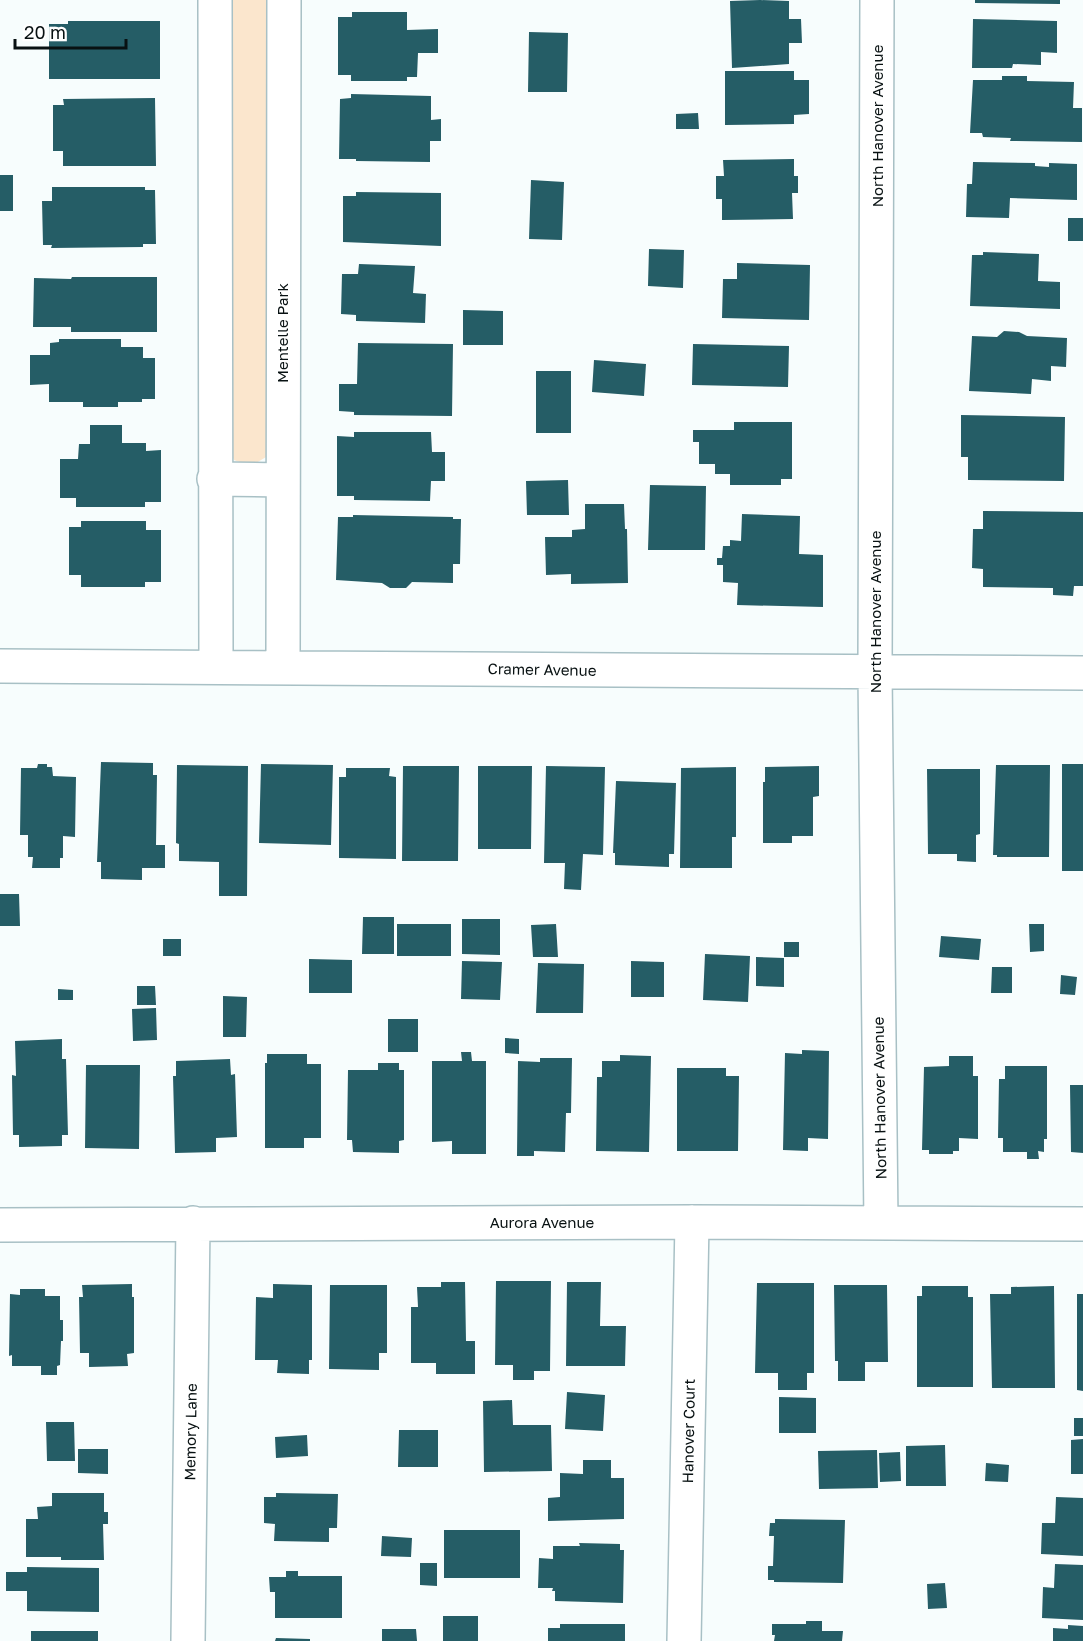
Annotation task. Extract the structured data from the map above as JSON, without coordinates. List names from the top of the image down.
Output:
{
  "streets": {
    "street": [
      "North Hanover Avenue",
      "Mentelle Park",
      "Cramer Avenue",
      "Aurora Avenue",
      "Hanover Court",
      "Memory Lane"
    ]
  },
  "crossings": [
    ["North Hanover Avenue", "Cramer Avenue"],
    ["North Hanover Avenue", "Aurora Avenue"],
    ["Mentelle Park", "Cramer Avenue"],
    ["Aurora Avenue", "Hanover Court"],
    ["Aurora Avenue", "Memory Lane"]
  ],
  "scale_bar": "20 m"
}
